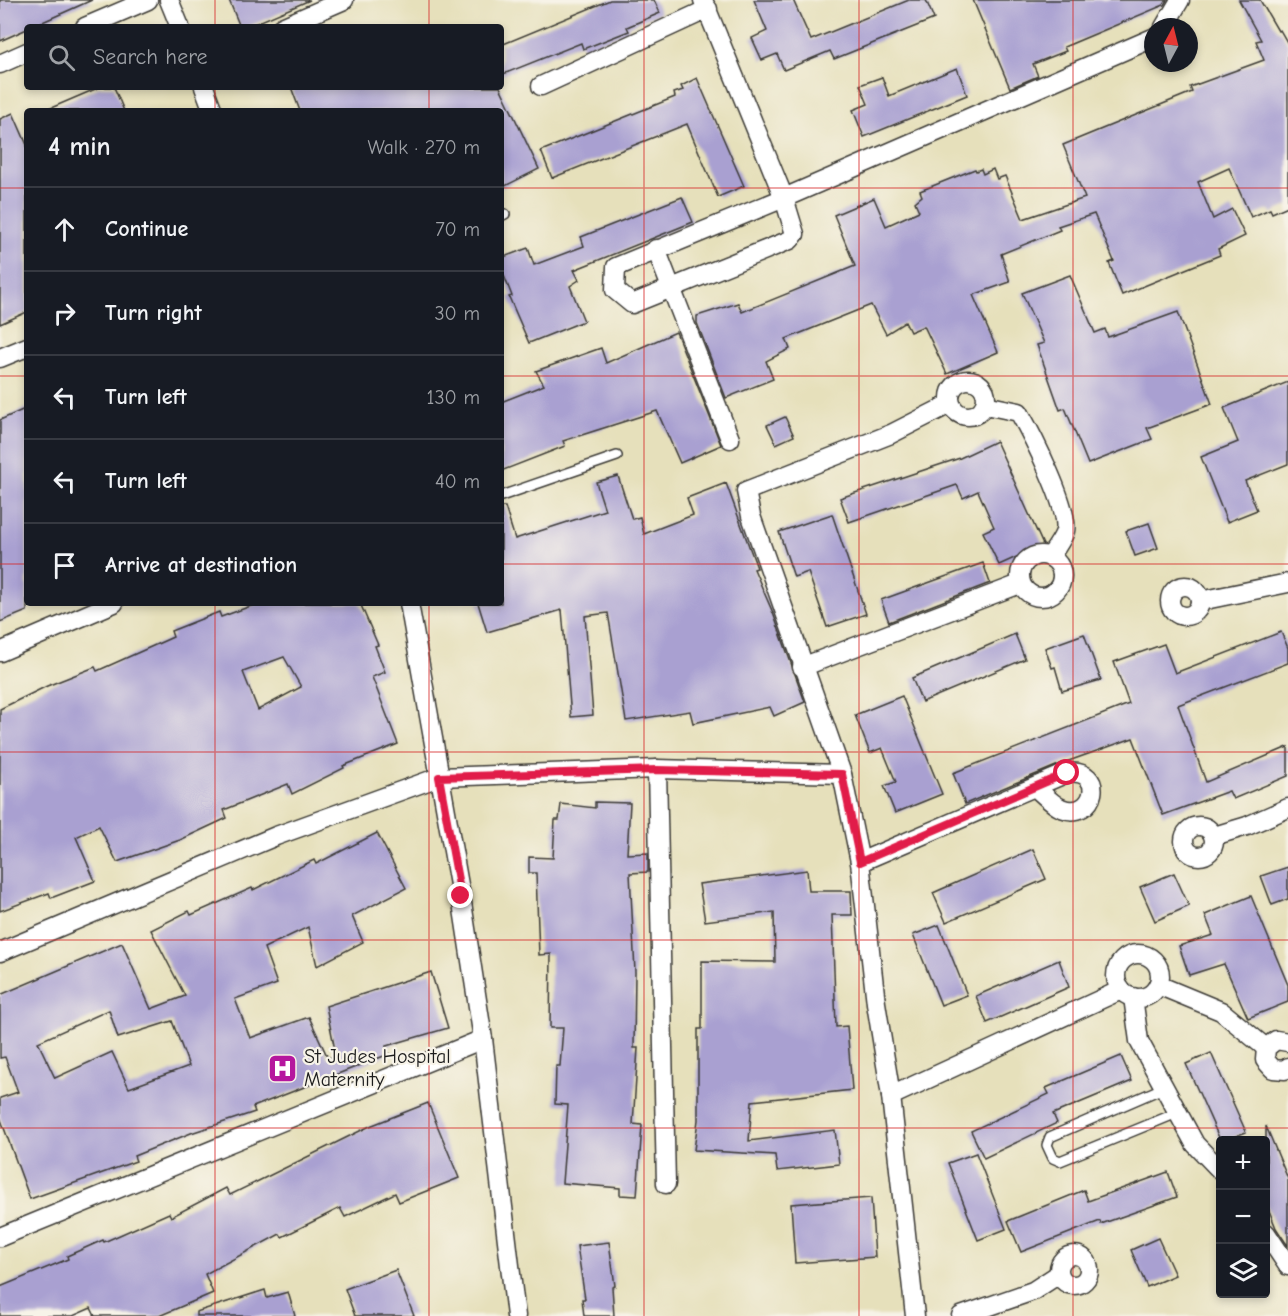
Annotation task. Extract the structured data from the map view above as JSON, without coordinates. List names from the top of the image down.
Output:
{
  "places": {
    "hospital": ["St Judes Hospital Maternity"]
  },
  "north": "top",
  "page": {
    "search": "Search here",
    "heading": ["4 min", "Walk · 270 m"],
    "list": [
      ["Continue", "70 m"],
      ["Turn right", "30 m"],
      ["Turn left", "130 m"],
      ["Turn left", "40 m"],
      "Arrive at destination"
    ],
    "map_buttons": ["+", "−"]
  }
}
